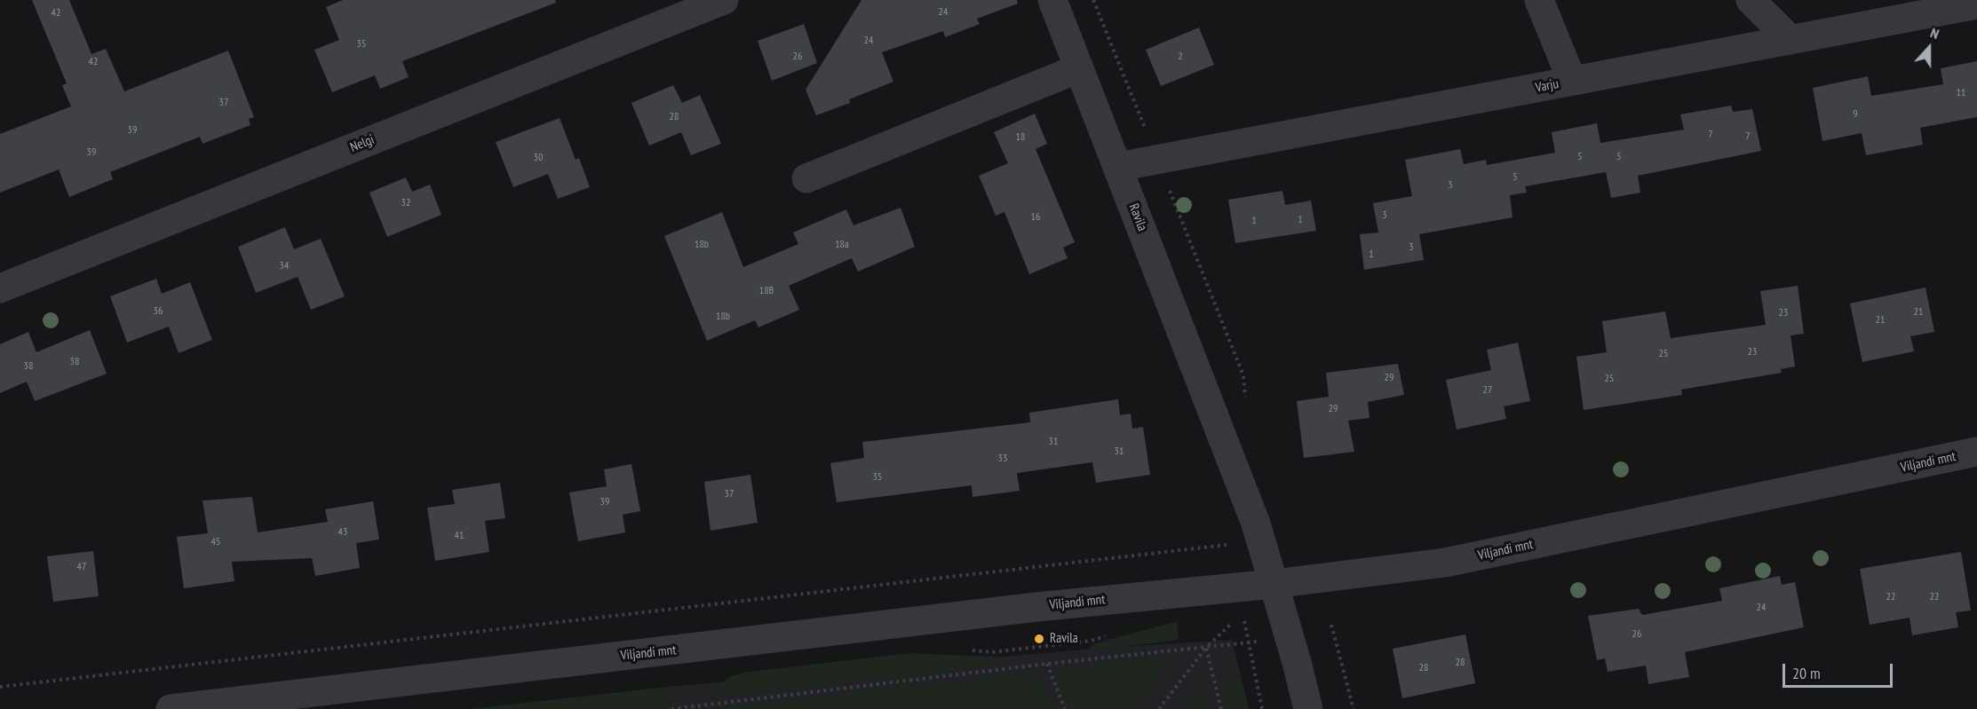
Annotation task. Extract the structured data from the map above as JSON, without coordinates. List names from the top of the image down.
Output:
{
  "streets": {
    "street": [
      "Varju",
      "Nelgi",
      "Ravila",
      "Viljandi mnt"
    ]
  },
  "crossings": [
    ["Varju", "Ravila"],
    ["Ravila", "Viljandi mnt"]
  ],
  "places": ["Ravila"],
  "house_numbers": [
    "24",
    "42",
    "24",
    "35",
    "26",
    "2",
    "42",
    "11",
    "37",
    "9",
    "28",
    "39",
    "7",
    "7",
    "18",
    "39",
    "5",
    "5",
    "30",
    "5",
    "3",
    "32",
    "3",
    "16",
    "1",
    "1",
    "18b",
    "18a",
    "3",
    "1",
    "34",
    "18B",
    "36",
    "21",
    "23",
    "18b",
    "21",
    "23",
    "25",
    "38",
    "38",
    "29",
    "25",
    "27",
    "29",
    "31",
    "31",
    "33",
    "35",
    "37",
    "39",
    "43",
    "41",
    "45",
    "47",
    "22",
    "22",
    "24",
    "26",
    "28",
    "28"
  ],
  "scale_bar": "20 m",
  "north": "top"
}
